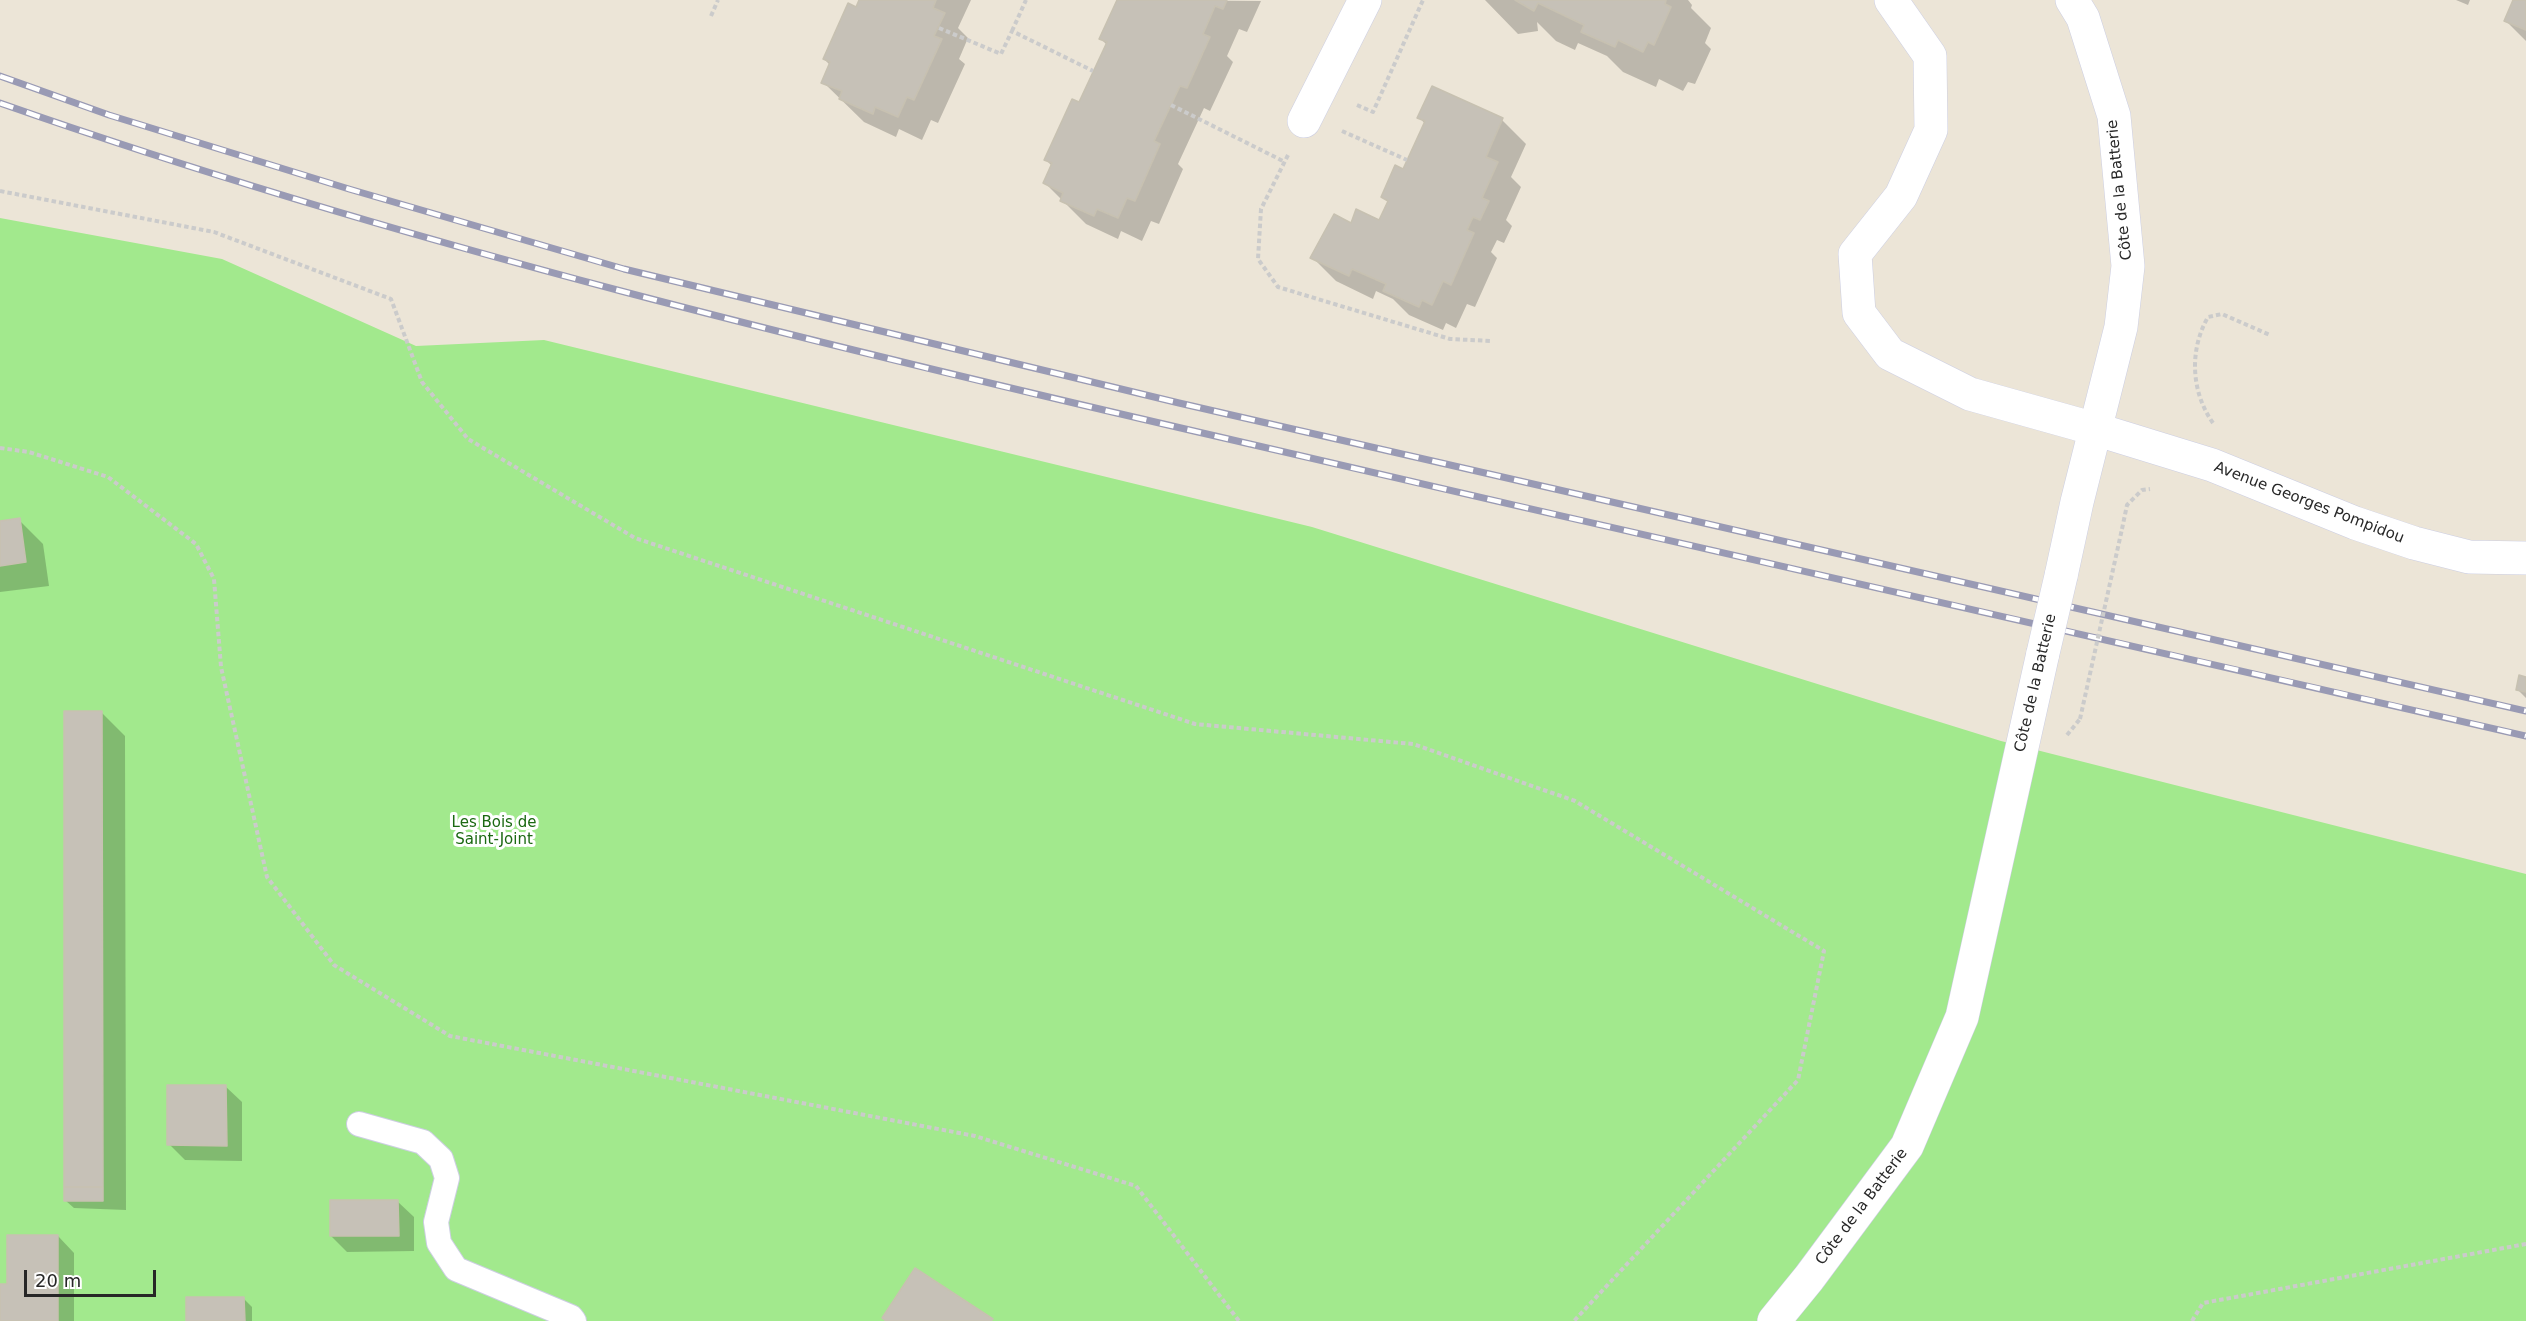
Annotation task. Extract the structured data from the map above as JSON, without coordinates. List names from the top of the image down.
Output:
{
  "streets": {
    "main road": ["Côte de la Batterie", "Avenue Georges Pompidou"]
  },
  "crossings": [
    ["Côte de la Batterie", "Avenue Georges Pompidou"]
  ],
  "parks": ["Les Bois de Saint-Joint"],
  "scale_bar": "20 m"
}
